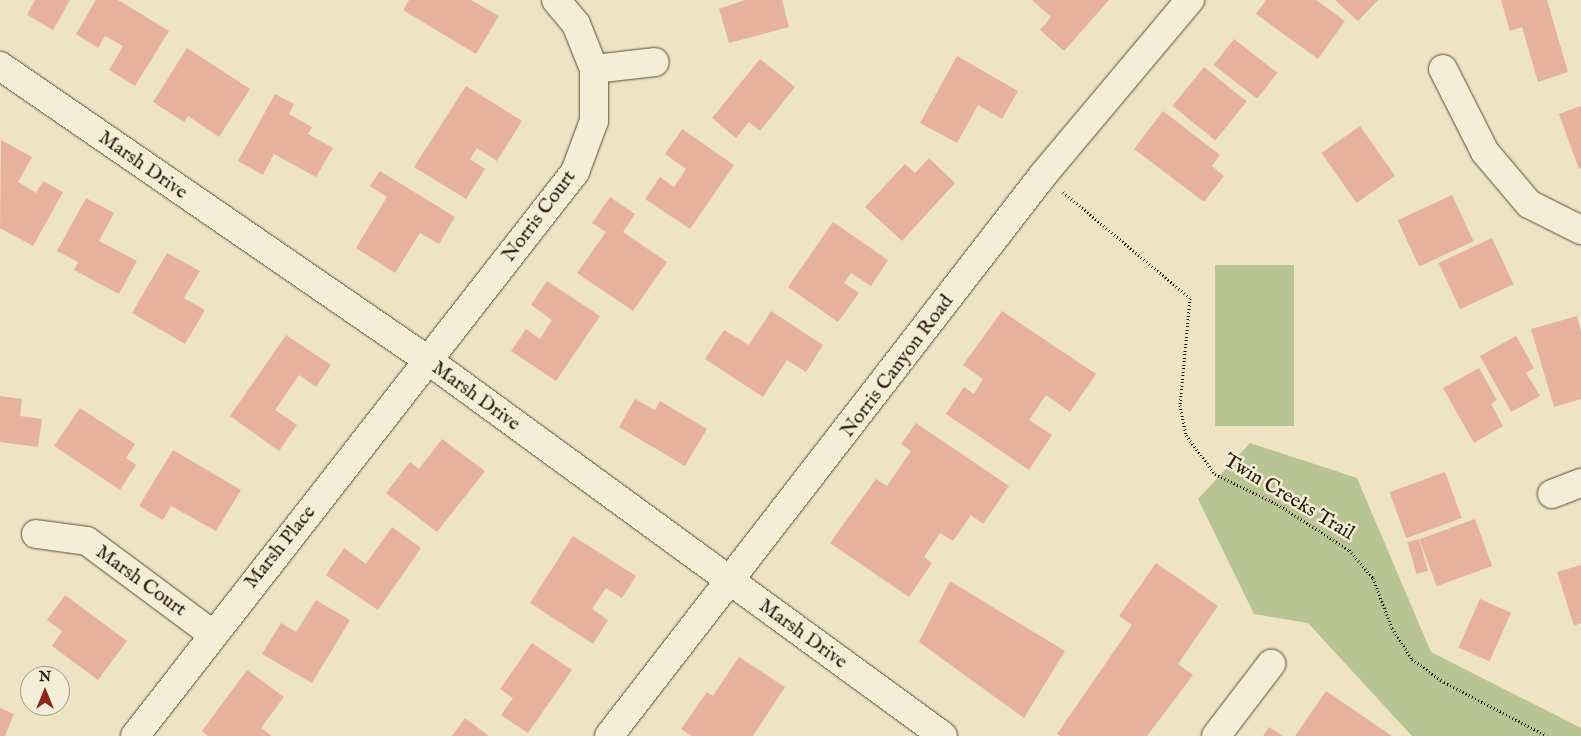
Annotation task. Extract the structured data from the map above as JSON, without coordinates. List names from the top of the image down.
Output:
{
  "streets": {
    "street": [
      "Marsh Drive",
      "Norris Court",
      "Norris Canyon Road",
      "Marsh Place",
      "Marsh Court"
    ],
    "path": ["Twin Creeks Trail"]
  },
  "crossings": [
    ["Marsh Drive", "Norris Court"],
    ["Marsh Drive", "Norris Canyon Road"],
    ["Marsh Drive", "Marsh Place"],
    ["Norris Court", "Marsh Place"],
    ["Norris Canyon Road", "Twin Creeks Trail"],
    ["Marsh Place", "Marsh Court"]
  ],
  "north": "top"
}
